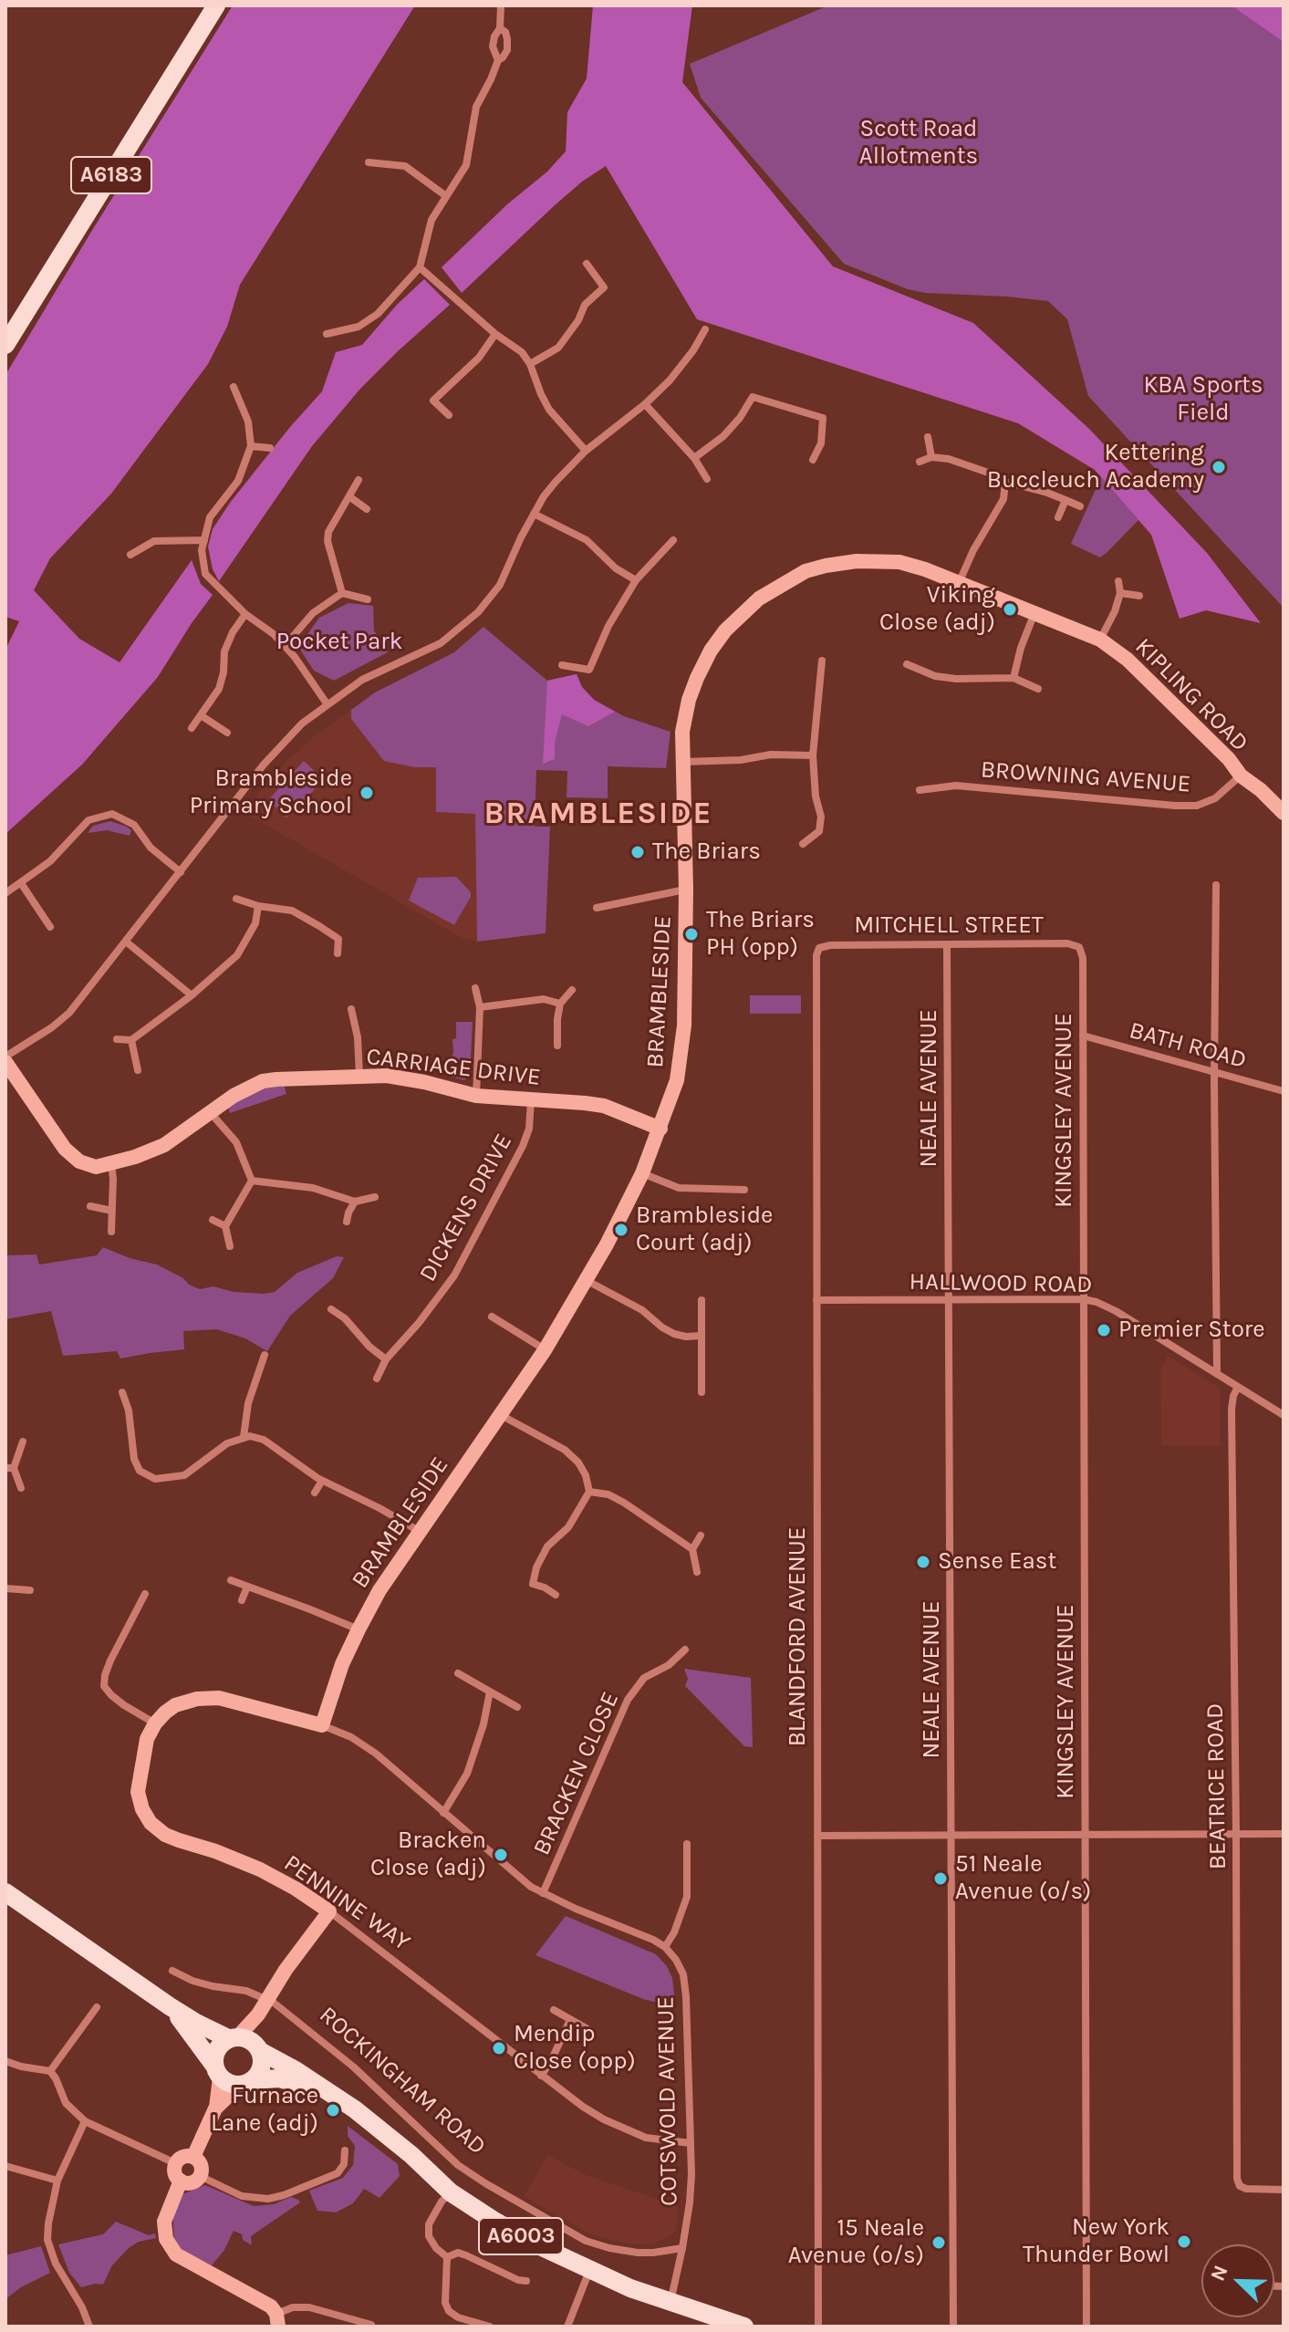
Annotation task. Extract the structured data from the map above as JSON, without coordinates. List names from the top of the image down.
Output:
{
  "streets": {
    "main road": ["A6183", "A6003"],
    "street": [
      "KIPLING ROAD",
      "BROWNING AVENUE",
      "MITCHELL STREET",
      "BRAMBLESIDE",
      "BATH ROAD",
      "CARRIAGE DRIVE",
      "NEALE AVENUE",
      "KINGSLEY AVENUE",
      "DICKENS DRIVE",
      "HALLWOOD ROAD",
      "BLANDFORD AVENUE",
      "BRACKEN CLOSE",
      "BEATRICE ROAD",
      "PENNINE WAY",
      "ROCKINGHAM ROAD",
      "COTSWOLD AVENUE"
    ]
  },
  "crossings": [
    ["KIPLING ROAD", "BROWNING AVENUE"],
    ["KIPLING ROAD", "BRAMBLESIDE"],
    ["MITCHELL STREET", "NEALE AVENUE"],
    ["MITCHELL STREET", "KINGSLEY AVENUE"],
    ["MITCHELL STREET", "BLANDFORD AVENUE"],
    ["BRAMBLESIDE", "CARRIAGE DRIVE"],
    ["BATH ROAD", "KINGSLEY AVENUE"],
    ["CARRIAGE DRIVE", "DICKENS DRIVE"],
    ["NEALE AVENUE", "HALLWOOD ROAD"],
    ["KINGSLEY AVENUE", "HALLWOOD ROAD"],
    ["HALLWOOD ROAD", "BLANDFORD AVENUE"],
    ["HALLWOOD ROAD", "BEATRICE ROAD"],
    ["PENNINE WAY", "COTSWOLD AVENUE"],
    ["ROCKINGHAM ROAD", "COTSWOLD AVENUE"],
    ["COTSWOLD AVENUE", "A6003"]
  ],
  "districts": ["BRAMBLESIDE"],
  "parks": ["Scott Road Allotments", "KBA Sports Field", "Pocket Park"],
  "places": [
    "Kettering Buccleuch Academy",
    "Viking Close (adj)",
    "Brambleside Primary School",
    "The Briars",
    "The Briars PH (opp)",
    "Brambleside Court (adj)",
    "Premier Store",
    "Sense East",
    "Bracken Close (adj)",
    "51 Neale Avenue (o/s)",
    "Mendip Close (opp)",
    "Furnace Lane (adj)",
    "New York Thunder Bowl",
    "15 Neale Avenue (o/s)"
  ],
  "north": "top left"
}
